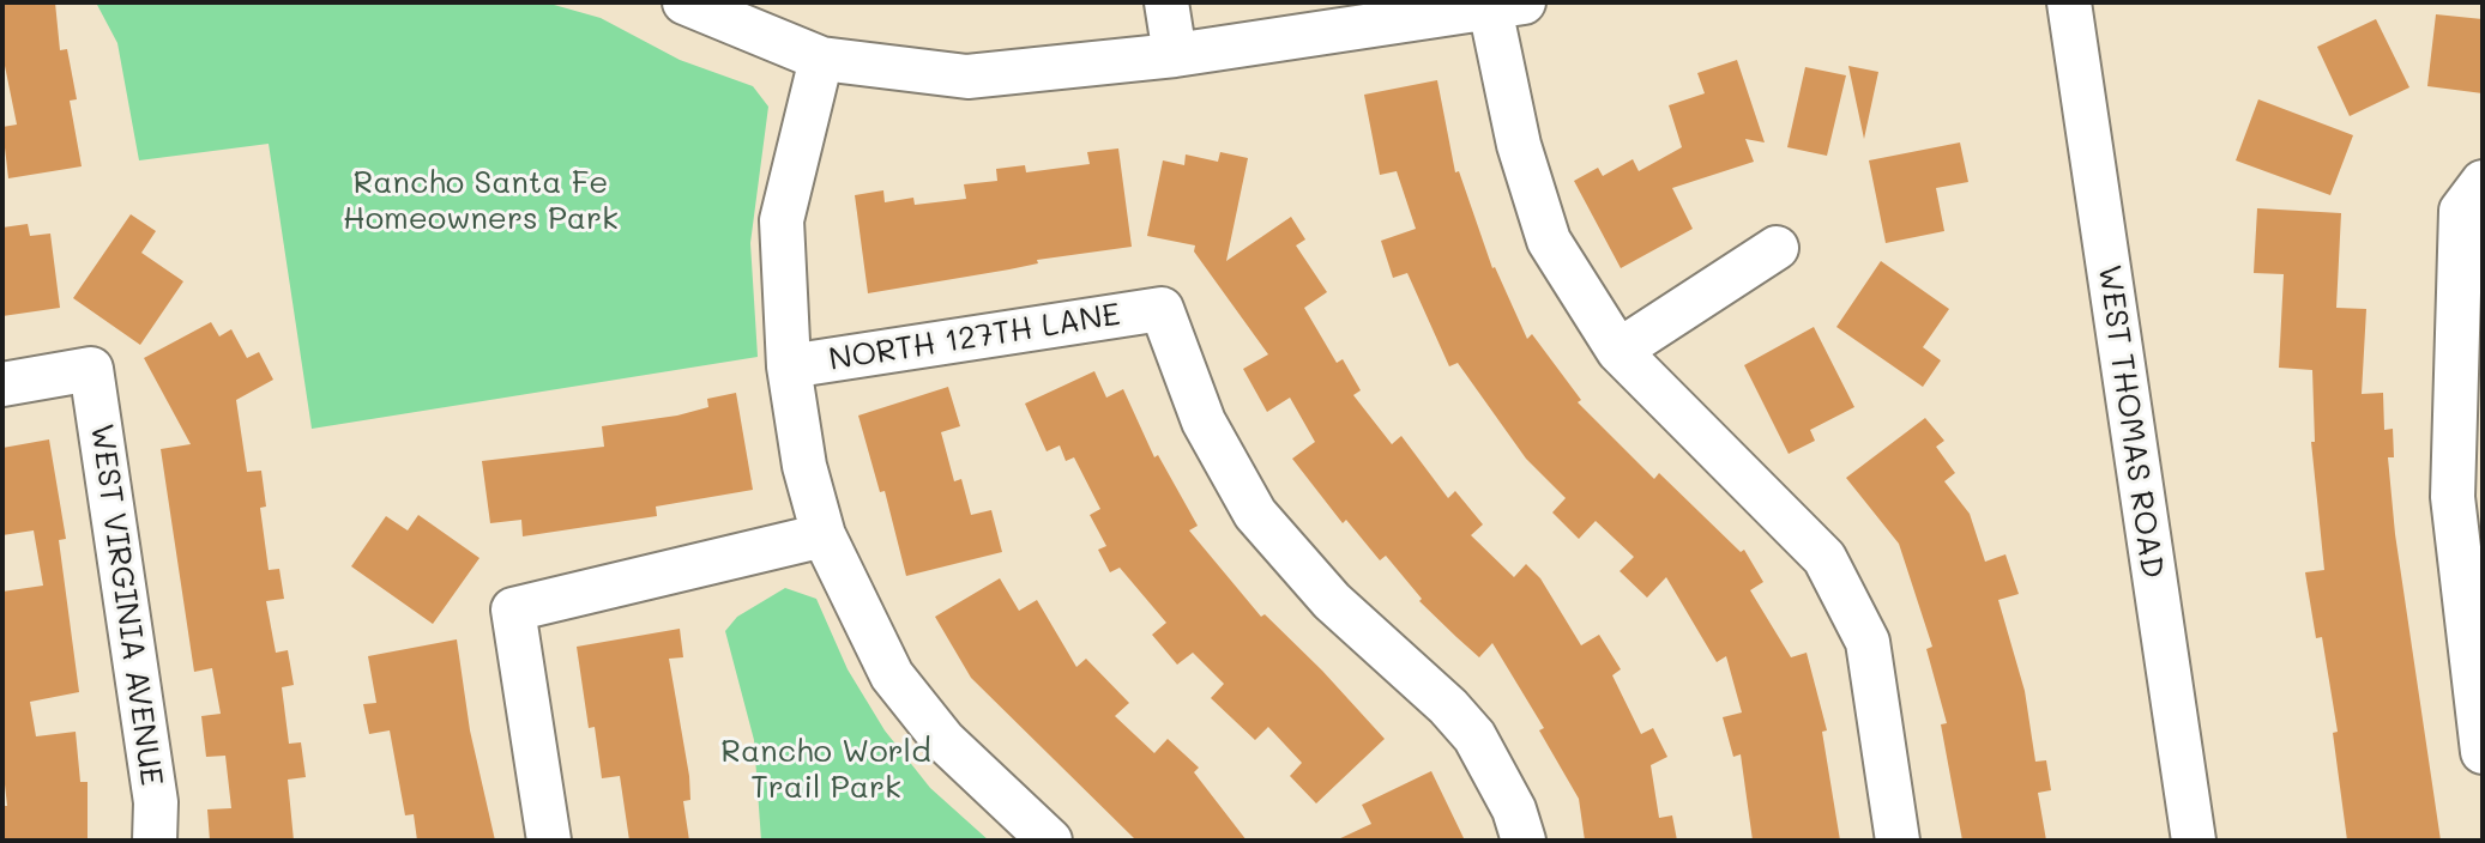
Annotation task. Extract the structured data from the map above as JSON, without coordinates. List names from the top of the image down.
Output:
{
  "streets": {
    "street": ["NORTH 127TH LANE", "WEST THOMAS ROAD", "WEST VIRGINIA AVENUE"]
  },
  "parks": ["Rancho Santa Fe Homeowners Park", "Rancho World Trail Park"]
}
